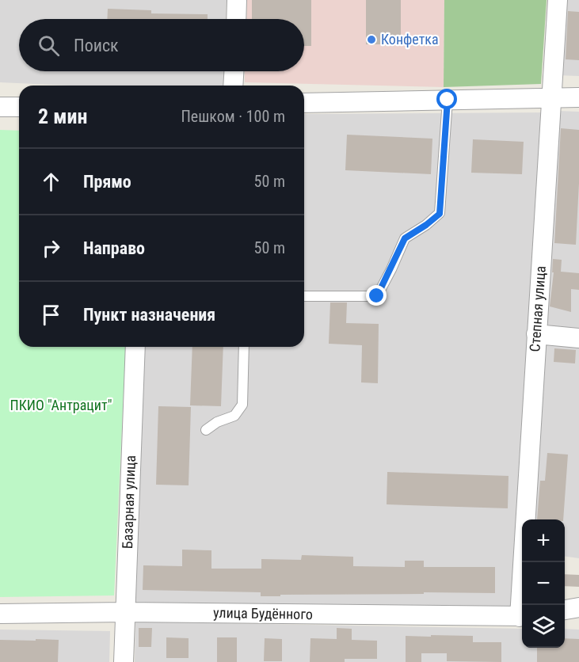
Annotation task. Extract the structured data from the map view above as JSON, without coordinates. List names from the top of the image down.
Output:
{
  "streets": {
    "street": ["Степная улица", "Базарная улица", "улица Будённого"]
  },
  "crossings": [
    ["Базарная улица", "улица Будённого"]
  ],
  "parks": ["ПКИО \"Антрацит\""],
  "places": ["Конфетка"],
  "page": {
    "search": "Поиск",
    "heading": ["2 мин", "Пешком · 100 m"],
    "list": [
      ["Прямо", "50 m"],
      ["Направо", "50 m"],
      "Пункт назначения"
    ],
    "map_buttons": ["+", "−"]
  }
}
